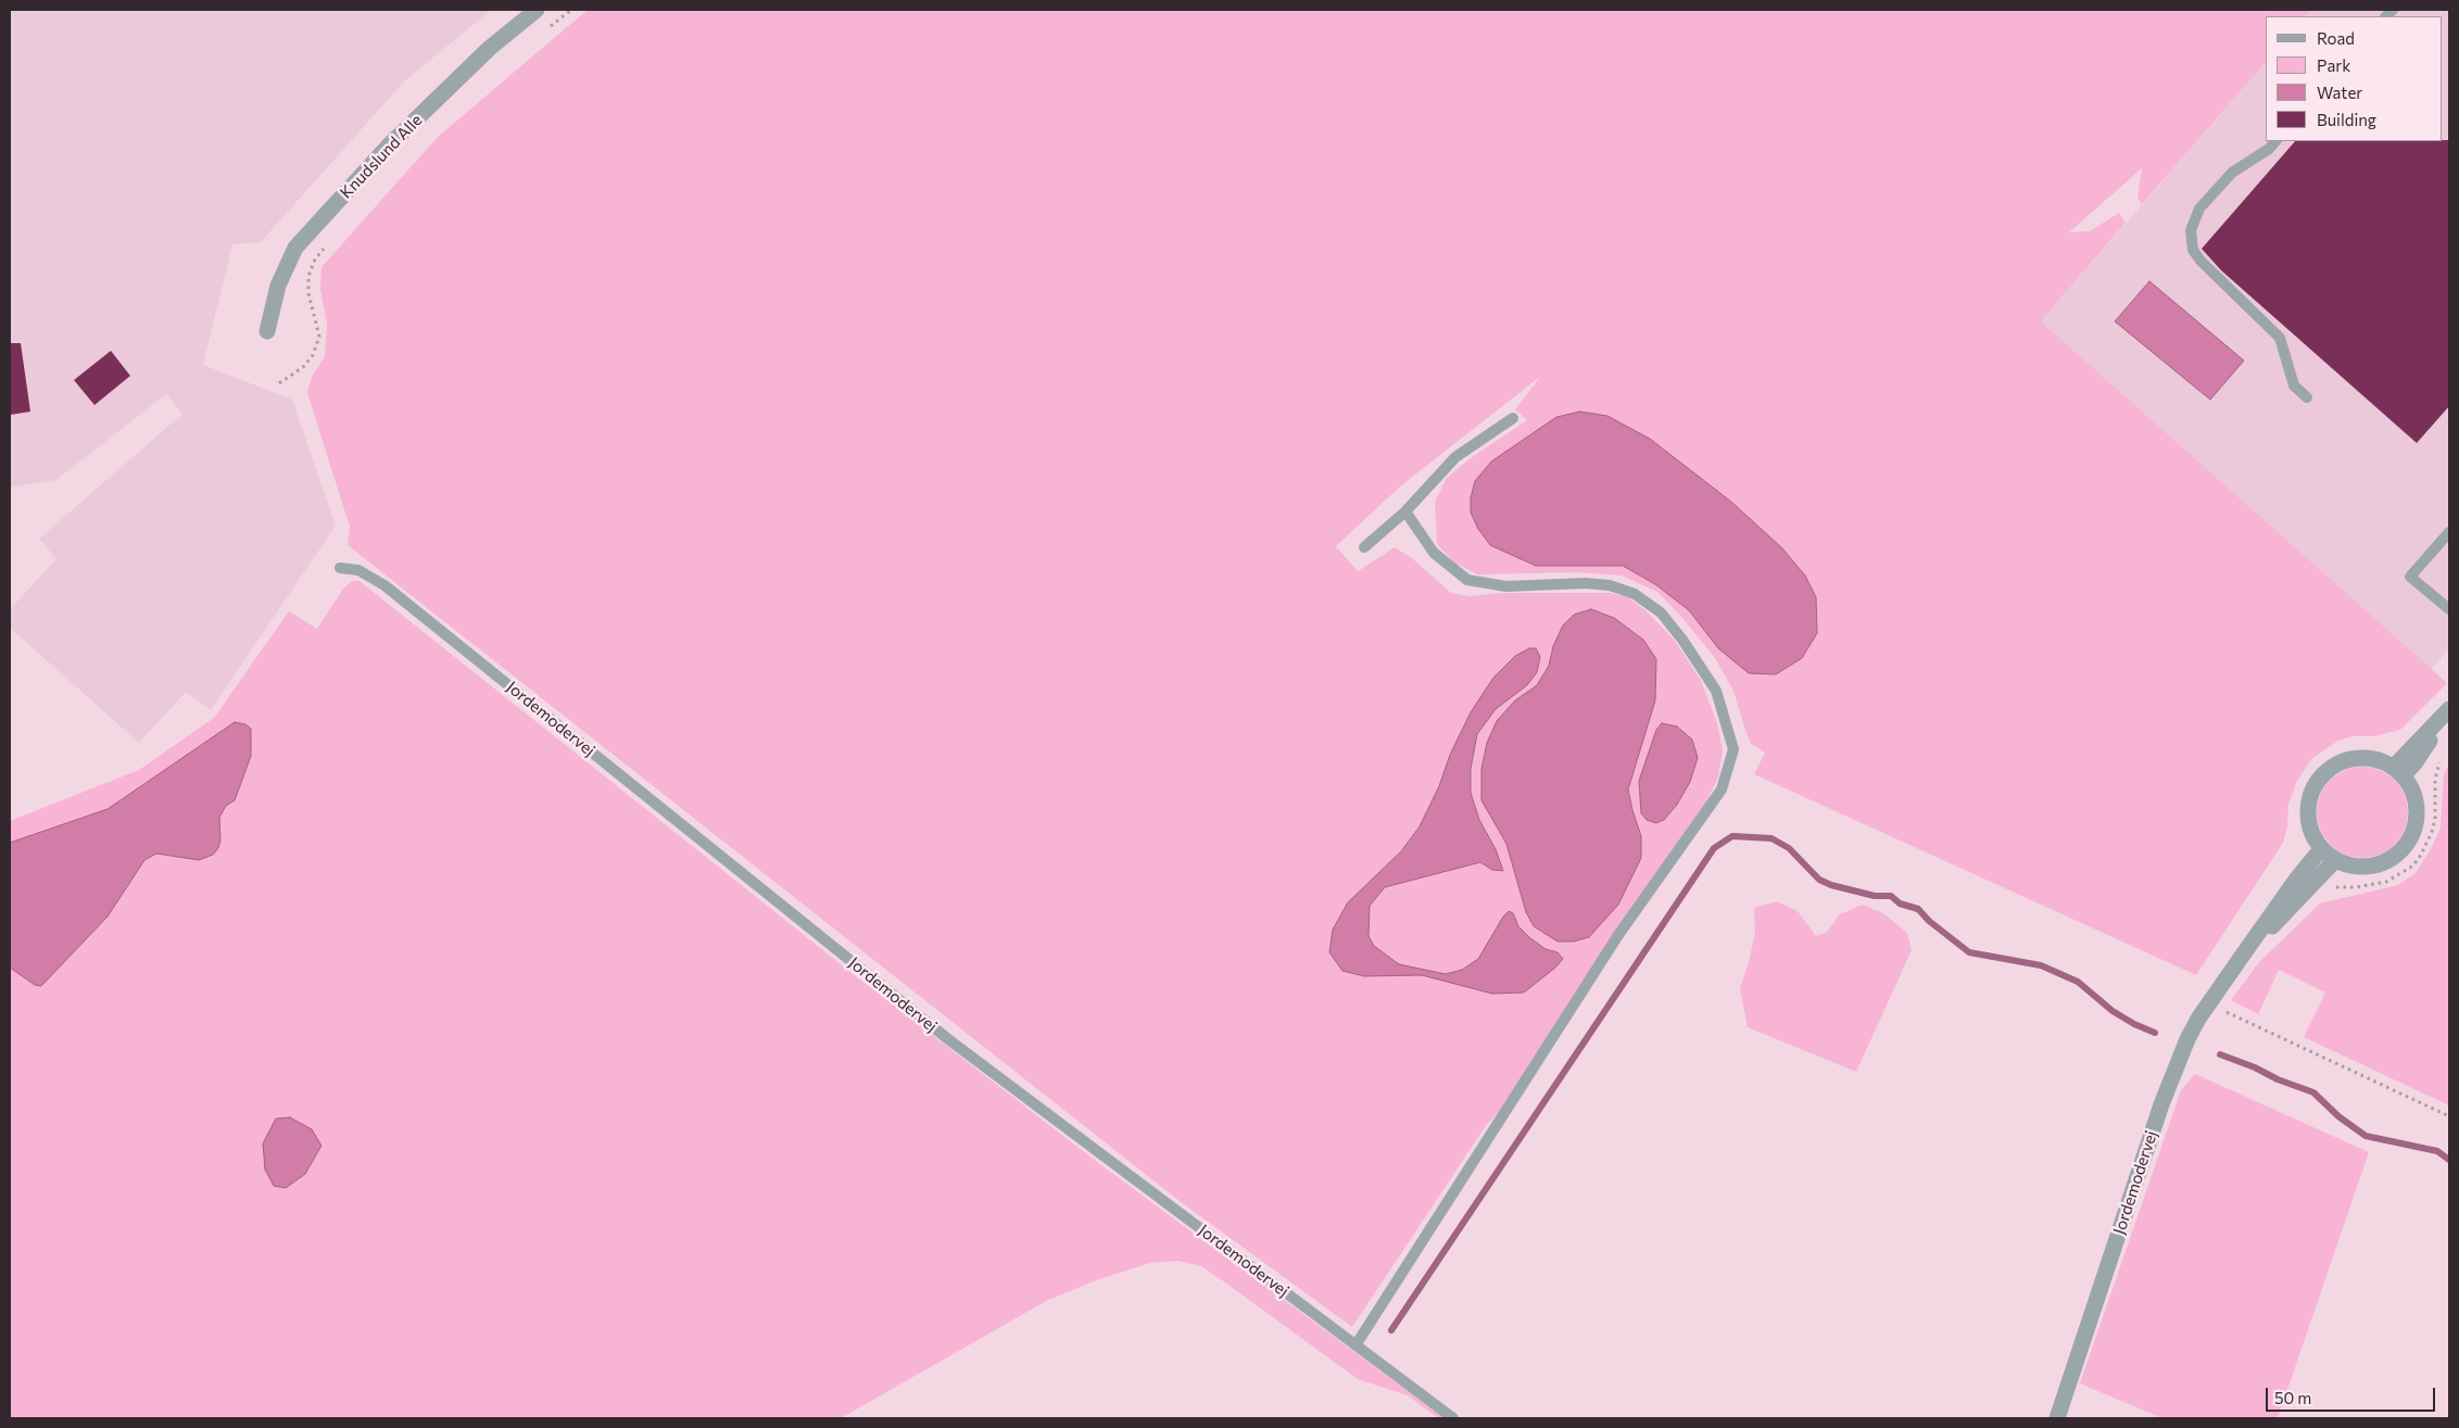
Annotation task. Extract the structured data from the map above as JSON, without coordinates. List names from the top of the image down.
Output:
{
  "streets": {
    "street": ["Knudslund Alle", "Jordemodervej"]
  },
  "legend": [
    "Road",
    "Park",
    "Water",
    "Building"
  ],
  "scale_bar": "50 m"
}
